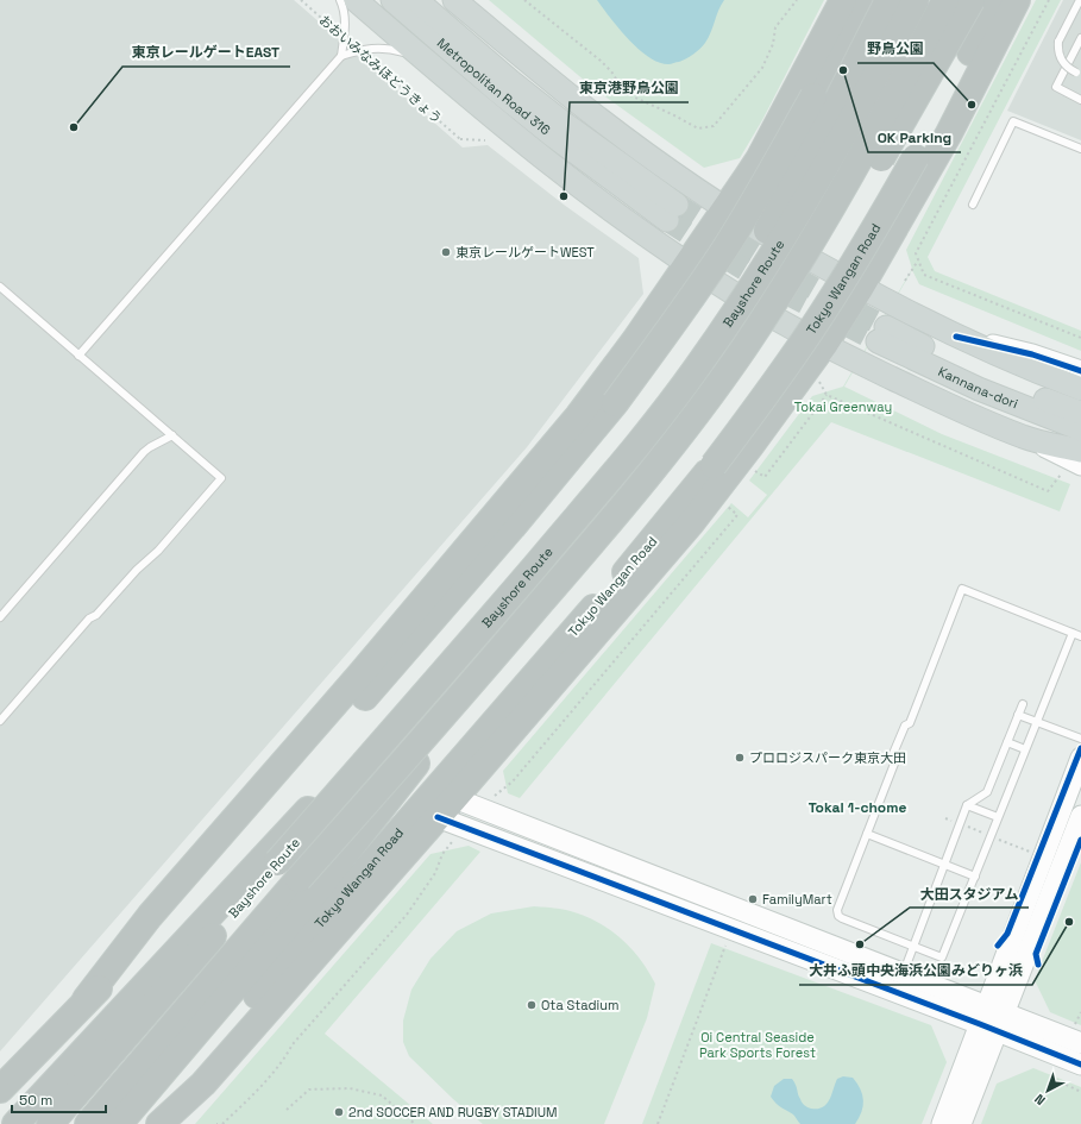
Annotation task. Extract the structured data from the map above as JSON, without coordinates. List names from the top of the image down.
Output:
{
  "streets": {
    "highway": ["Tokyo Wangan Road", "Bayshore Route"],
    "main road": ["Metropolitan Road 316", "Kannana-dori"],
    "path": ["おおいみなみほどうきょう"]
  },
  "districts": ["Tokai 1-chome"],
  "parks": ["Tokai Greenway", "Oi Central Seaside Park Sports Forest"],
  "places": [
    "OK Parking",
    "野鳥公園",
    "東京レールゲートEAST",
    "東京港野鳥公園",
    "東京レールゲートWEST",
    "プロロジスパーク東京大田",
    "FamilyMart",
    "大井ふ頭中央海浜公園みどりヶ浜",
    "大田スタジアム",
    "Ota Stadium",
    "2nd SOCCER AND RUGBY STADIUM"
  ],
  "scale_bar": "50 m",
  "north": "bottom left"
}
